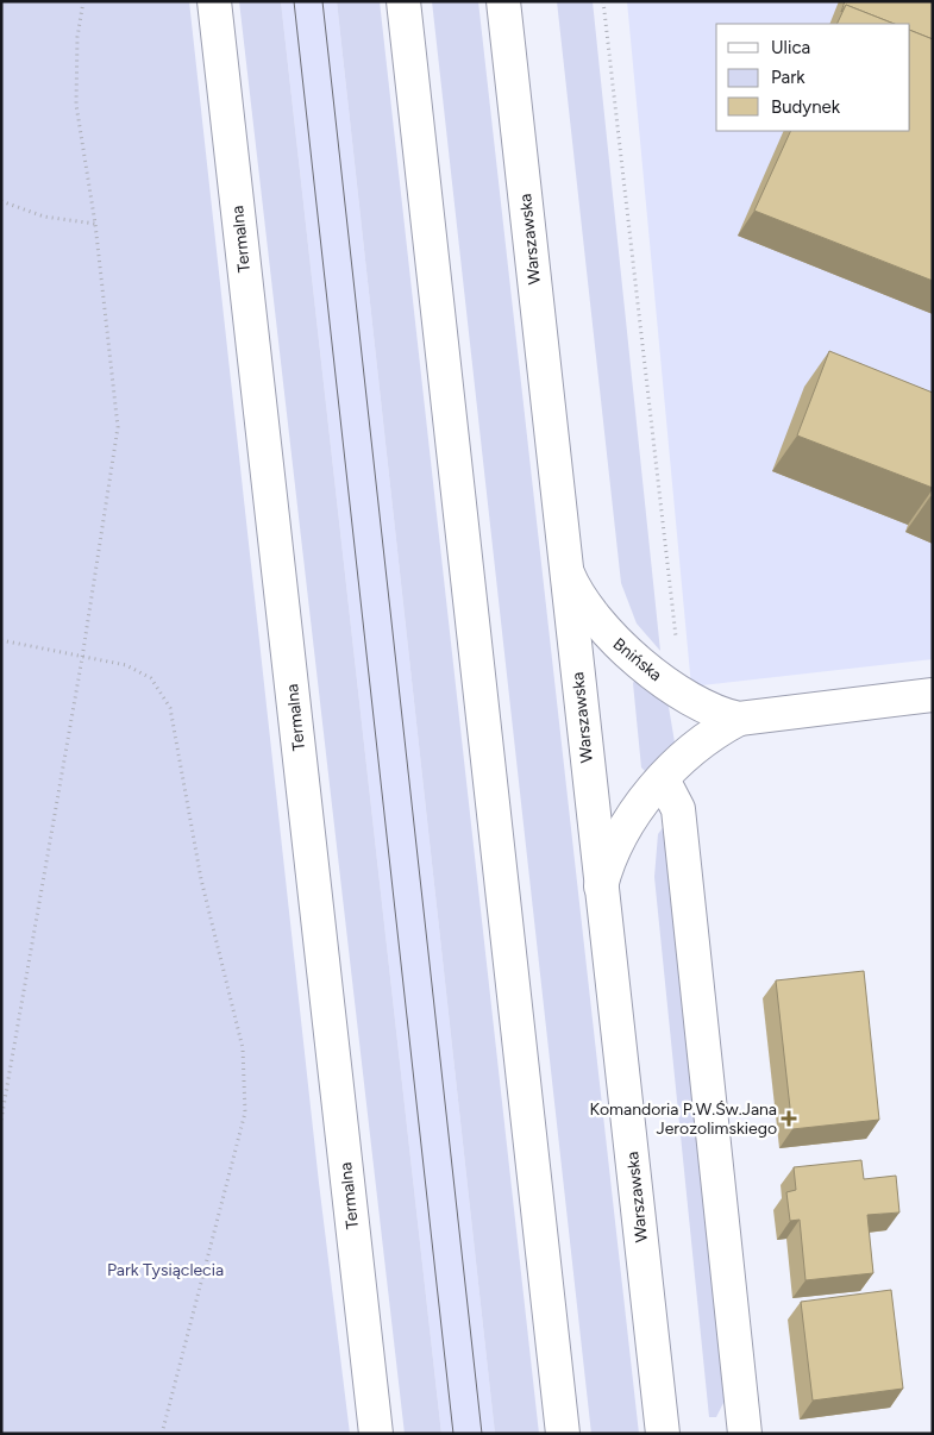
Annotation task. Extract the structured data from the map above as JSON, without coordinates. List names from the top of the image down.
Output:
{
  "streets": {
    "main road": ["Termalna", "Warszawska", "Bnińska"]
  },
  "crossings": [
    ["Warszawska", "Bnińska"]
  ],
  "parks": ["Park Tysiąclecia"],
  "places": {
    "health": ["Komandoria P.W.Św.Jana Jerozolimskiego"]
  },
  "legend": ["Ulica", "Park", "Budynek"]
}
